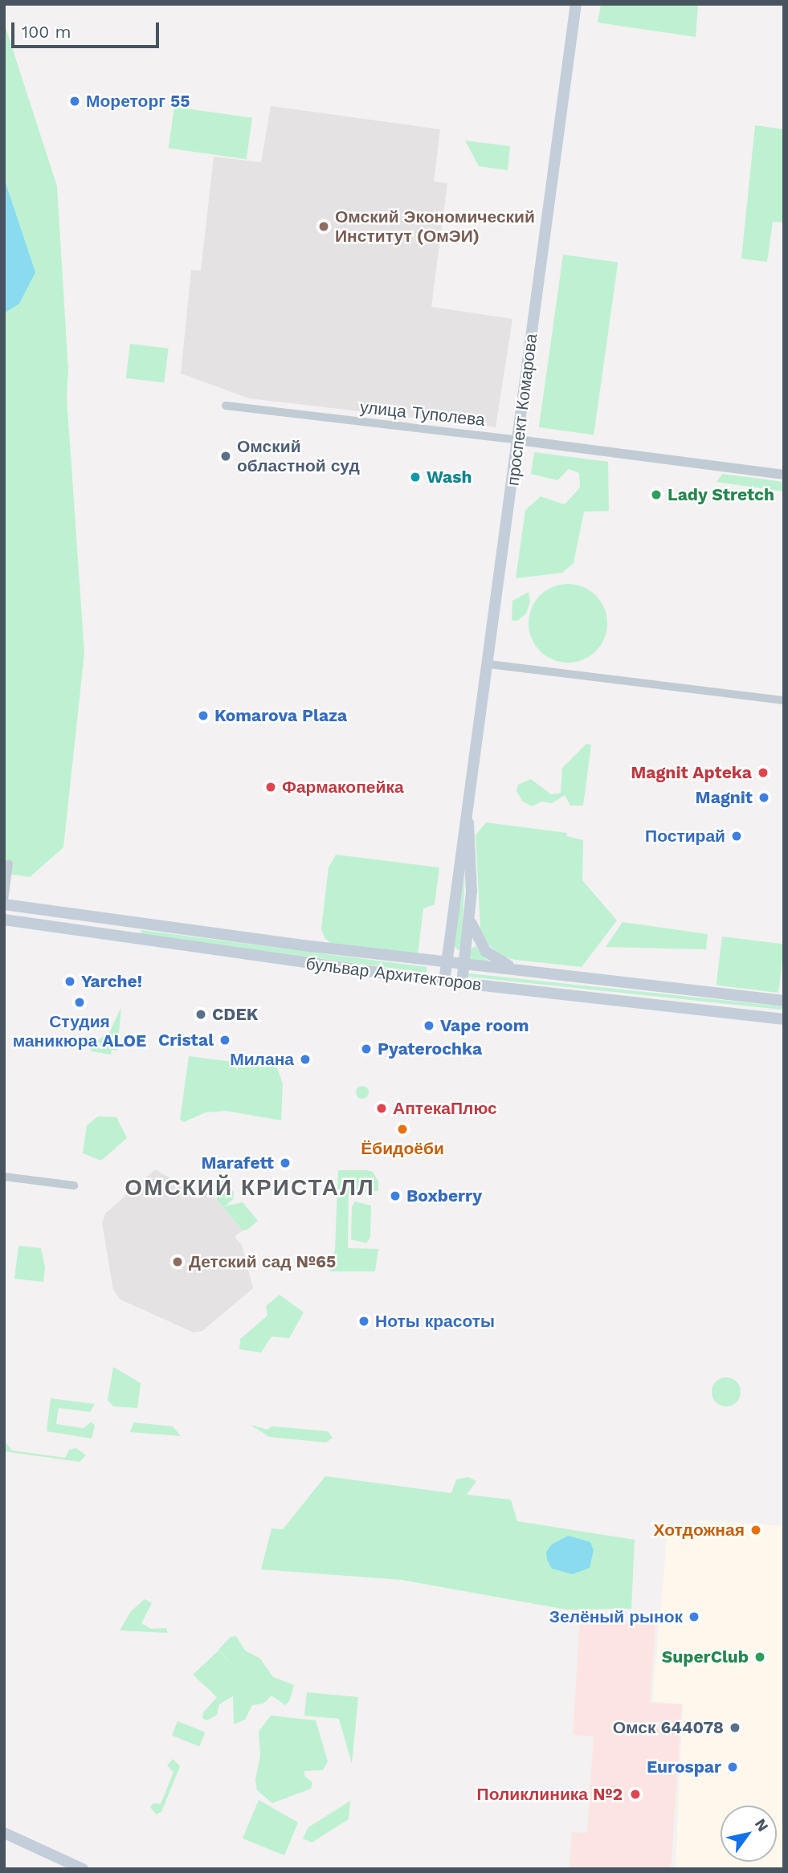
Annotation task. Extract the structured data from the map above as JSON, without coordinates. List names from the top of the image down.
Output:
{
  "streets": {
    "main road": ["проспект Комарова", "бульвар Архитекторов"],
    "street": ["улица Туполева"]
  },
  "crossings": [
    ["проспект Комарова", "улица Туполева"],
    ["проспект Комарова", "бульвар Архитекторов"]
  ],
  "districts": ["ОМСКИЙ КРИСТАЛЛ"],
  "places": [
    "Мореторг 55",
    "Омский Экономический Институт (ОмЭИ)",
    "Омский областной суд",
    "Wash",
    "Lady Stretch",
    "Komarova Plaza",
    "Magnit Apteka",
    "Фармакопейка",
    "Magnit",
    "Постирай",
    "Yarche!",
    "Студия маникюра ALOE",
    "CDEK",
    "Vape room",
    "Cristal",
    "Pyaterochka",
    "Милана",
    "АптекаПлюс",
    "Ёбидоёби",
    "Marafett",
    "Boxberry",
    "Детский сад №65",
    "Ноты красоты",
    "Хотдожная",
    "Зелёный рынок",
    "SuperClub",
    "Омск 644078",
    "Eurospar",
    "Поликлиника №2"
  ],
  "scale_bar": "100 m",
  "north": "top right"
}
